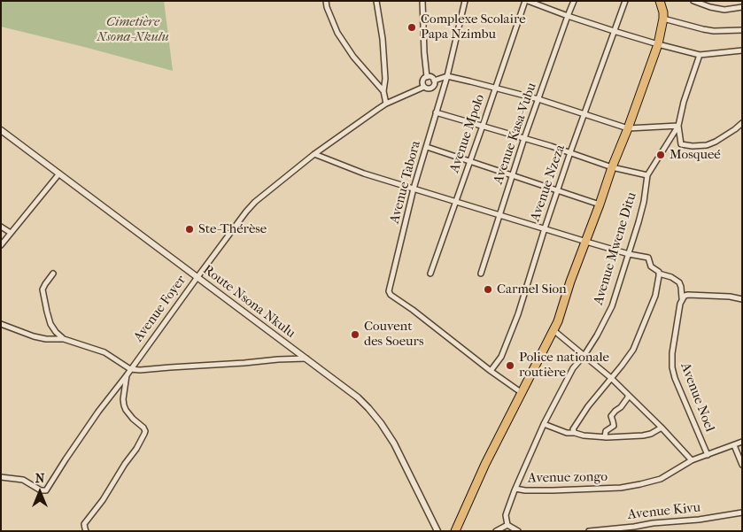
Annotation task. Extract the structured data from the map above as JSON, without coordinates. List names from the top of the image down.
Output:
{
  "streets": {
    "street": [
      "Avenue Mpolo",
      "Avenue Kasa-Vubu",
      "Avenue Tabora",
      "Avenue Nzeza",
      "Avenue Mwene Ditu",
      "Route Nsona Nkulu",
      "Avenue Foyer",
      "Avenue Noel",
      "Avenue zongo",
      "Avenue Kivu"
    ]
  },
  "crossings": [
    ["Avenue Mpolo", "Avenue Mwene Ditu"],
    ["Avenue Kasa-Vubu", "Avenue Mwene Ditu"],
    ["Avenue Tabora", "Avenue Nzeza"],
    ["Avenue Tabora", "Avenue Mwene Ditu"],
    ["Avenue Nzeza", "Avenue Mwene Ditu"],
    ["Avenue Mwene Ditu", "Avenue zongo"],
    ["Route Nsona Nkulu", "Avenue Foyer"],
    ["Avenue Noel", "Avenue zongo"]
  ],
  "parks": ["Cimetière Nsona-Nkulu"],
  "places": [
    "Complexe Scolaire Papa Nzimbu",
    "Mosqueé",
    "Ste-Thérèse",
    "Carmel Sion",
    "Couvent des Soeurs",
    "Police nationale routière"
  ],
  "north": "top"
}
